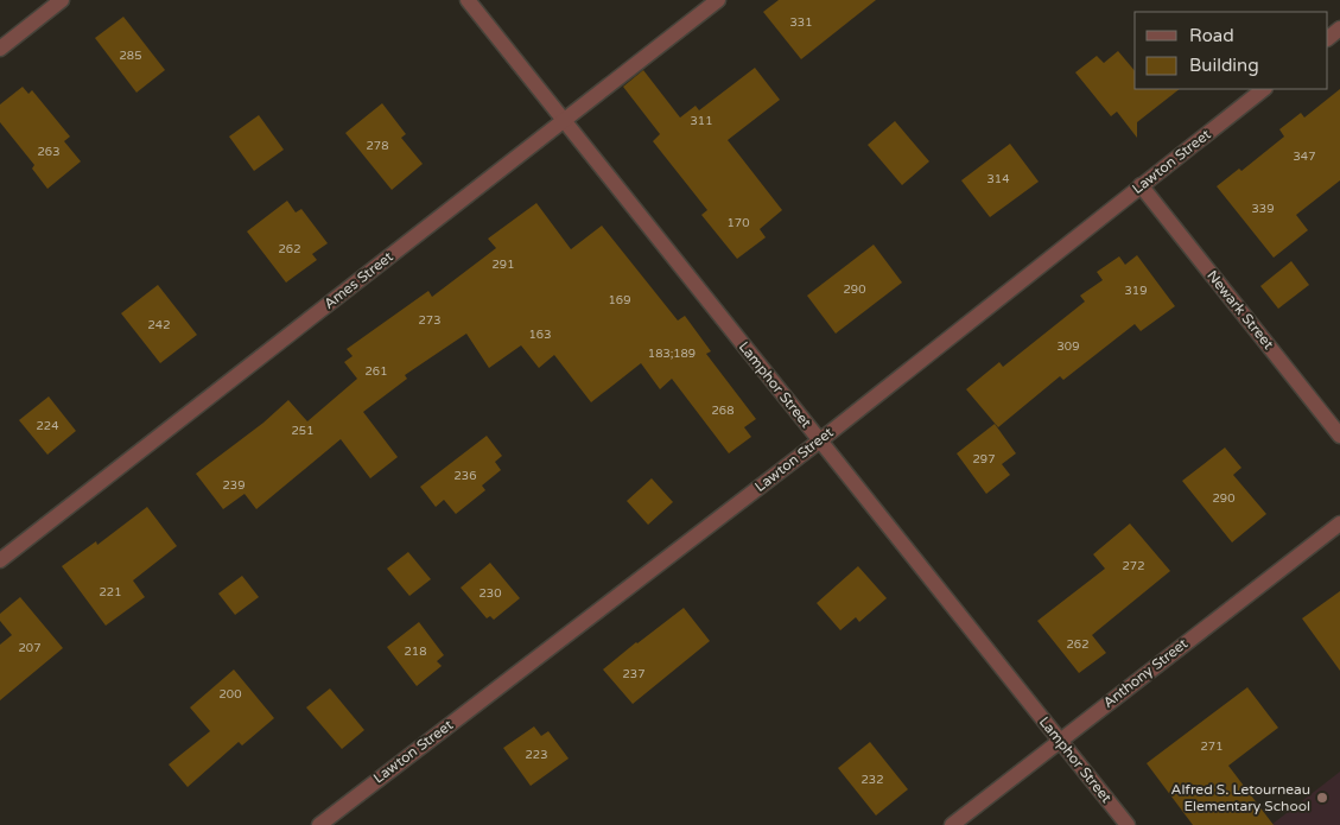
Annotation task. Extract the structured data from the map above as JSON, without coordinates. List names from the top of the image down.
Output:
{
  "streets": {
    "street": [
      "Lawton Street",
      "Ames Street",
      "Newark Street",
      "Lamphor Street",
      "Anthony Street"
    ]
  },
  "crossings": [
    ["Lawton Street", "Newark Street"],
    ["Lawton Street", "Lamphor Street"],
    ["Ames Street", "Lamphor Street"],
    ["Lamphor Street", "Anthony Street"]
  ],
  "places": ["Alfred S. Letourneau Elementary School"],
  "house_numbers": [
    "331",
    "285",
    "311",
    "278",
    "263",
    "347",
    "314",
    "339",
    "170",
    "262",
    "291",
    "290",
    "319",
    "169",
    "273",
    "242",
    "163",
    "309",
    "183;189",
    "261",
    "268",
    "224",
    "251",
    "297",
    "236",
    "239",
    "290",
    "272",
    "221",
    "230",
    "262",
    "207",
    "218",
    "237",
    "200",
    "271",
    "223",
    "232"
  ],
  "legend": ["Road", "Building"]
}
